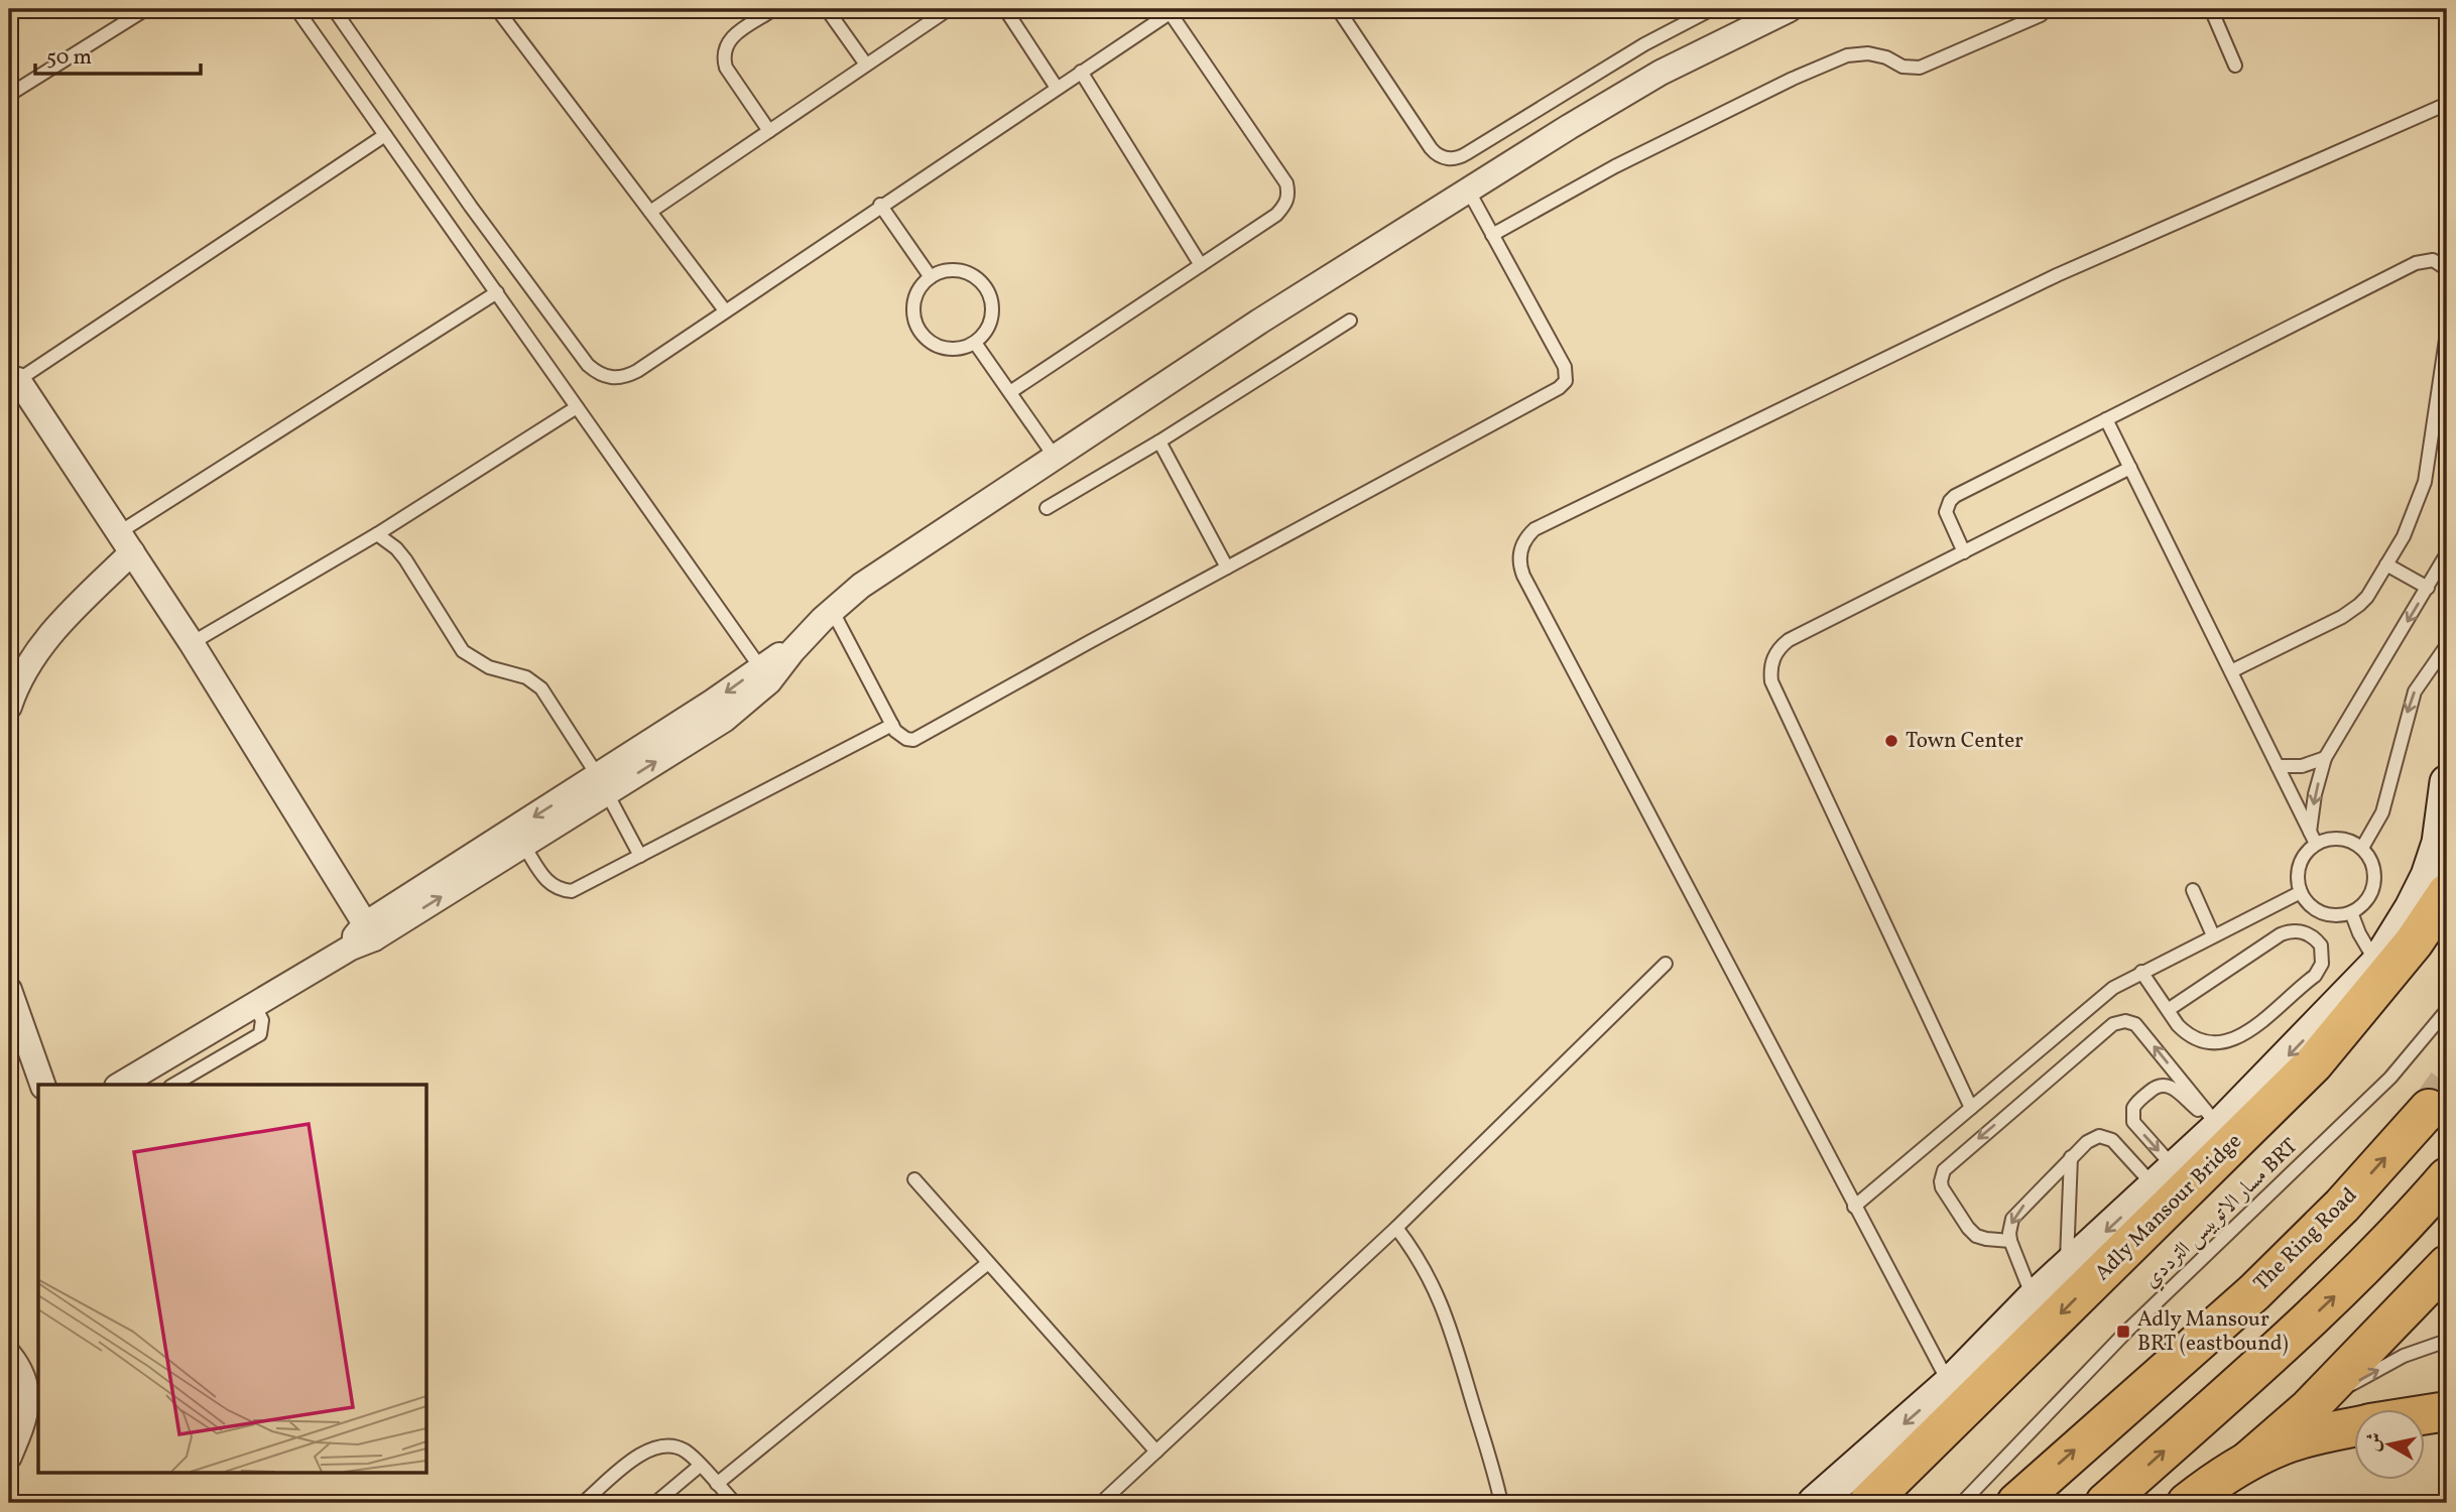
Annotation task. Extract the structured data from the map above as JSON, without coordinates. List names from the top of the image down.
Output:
{
  "streets": {
    "highway": ["Adly Mansour Bridge", "The Ring Road"],
    "lane": ["مسار الاتوبيس الترددي BRT"]
  },
  "places": {
    "other": ["Town Center"],
    "transit": ["Adly Mansour BRT (eastbound)"]
  },
  "scale_bar": "50 m",
  "north": "left"
}
